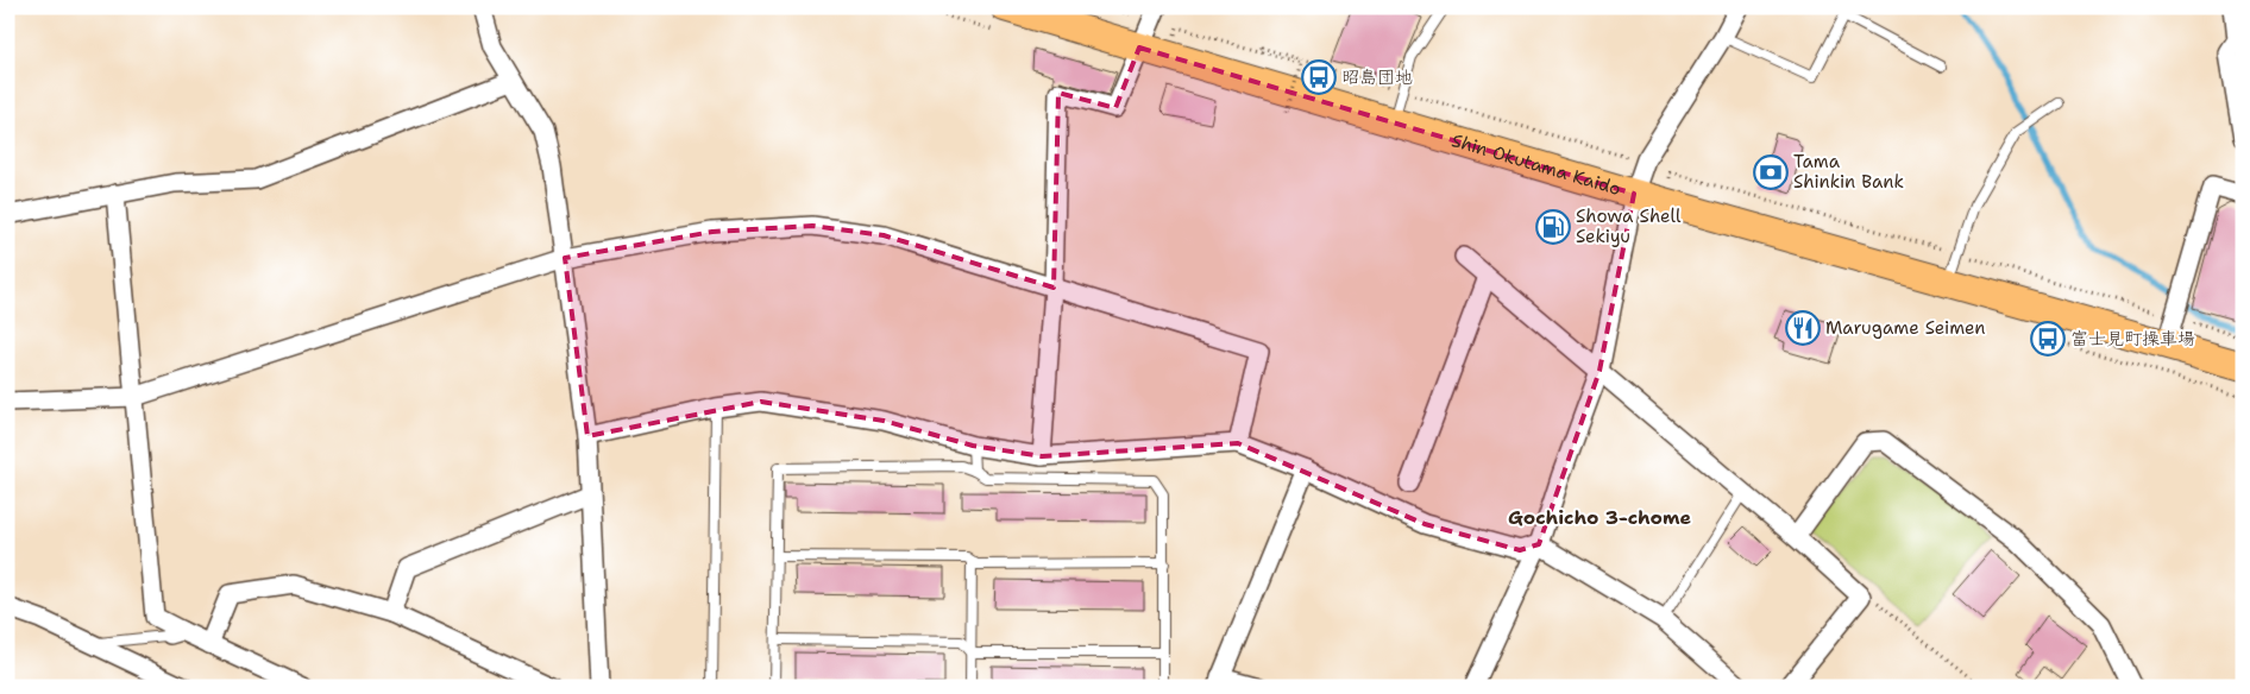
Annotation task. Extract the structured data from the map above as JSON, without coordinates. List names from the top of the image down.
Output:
{
  "streets": {
    "main road": ["Shin Okutama Kaido"]
  },
  "districts": ["Gochicho 3-chome"],
  "places": {
    "bus stop": ["昭島団地", "富士見町操車場"],
    "bank": ["Tama Shinkin Bank"],
    "fuel station": ["Showa Shell Sekiyu"],
    "restaurant": ["Marugame Seimen"]
  }
}
